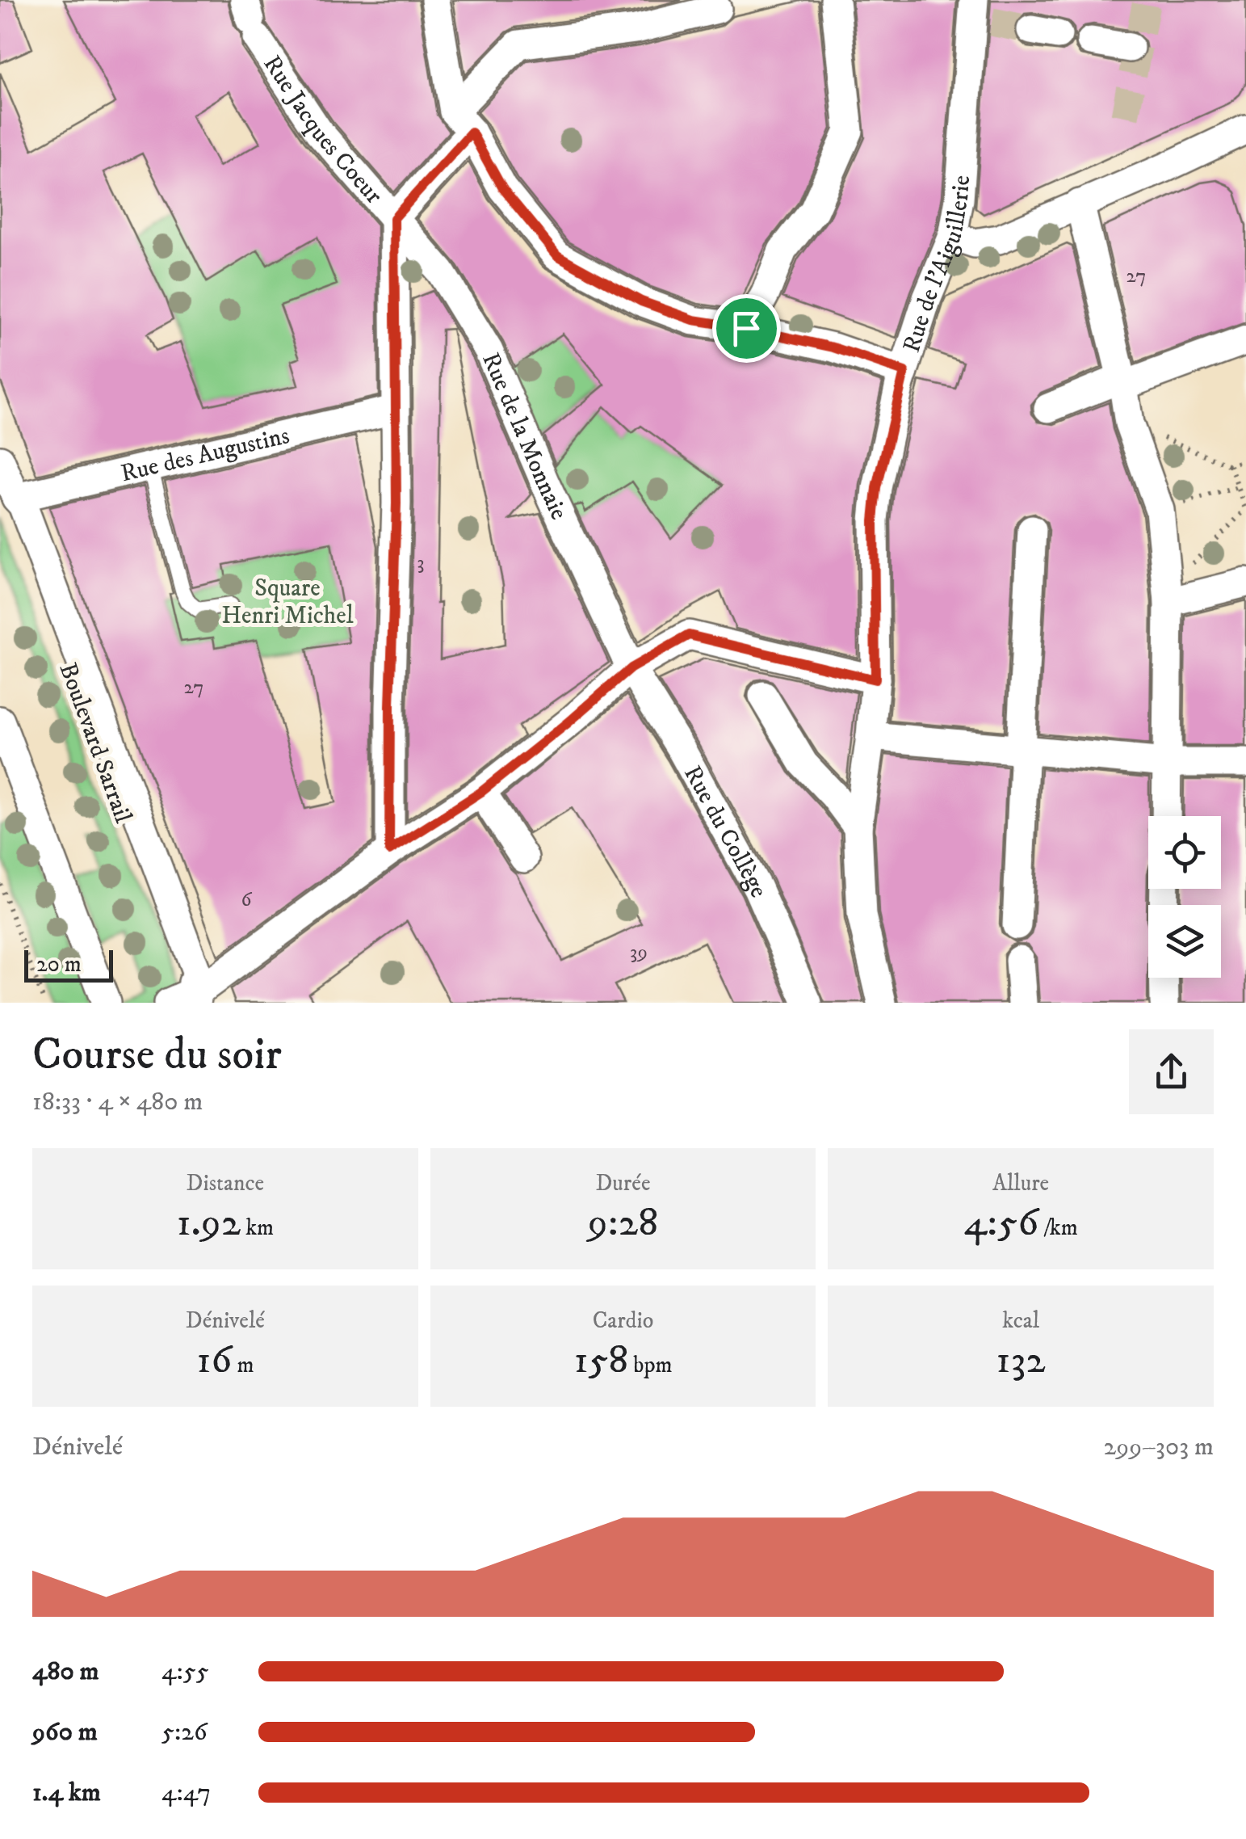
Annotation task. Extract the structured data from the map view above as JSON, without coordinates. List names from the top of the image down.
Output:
{
  "streets": {
    "street": [
      "Rue Jacques Coeur",
      "Rue de l'Aiguillerie",
      "Rue de la Monnaie",
      "Rue des Augustins",
      "Boulevard Sarrail",
      "Rue du Collège"
    ]
  },
  "crossings": [
    ["Rue Jacques Coeur", "Rue de la Monnaie"],
    ["Rue de la Monnaie", "Rue du Collège"],
    ["Rue des Augustins", "Boulevard Sarrail"]
  ],
  "parks": ["Square Henri Michel"],
  "house_numbers": [
    "27",
    "3",
    "27",
    "6",
    "39"
  ],
  "scale_bar": "20 m",
  "page": {
    "scale": "20 m",
    "heading": ["Course du soir", "18:33 · 4 × 480 m"],
    "stats": [
      ["Distance", "1.92 km"],
      ["Durée", "9:28"],
      ["Allure", "4:56 /km"],
      ["Dénivelé", "16 m"],
      ["Cardio", "158 bpm"],
      ["kcal", "132"]
    ],
    "chart": ["Dénivelé", "299–303 m"],
    "list": [
      {
        "name": "480 m",
        "note": "4:55"
      },
      {
        "name": "960 m",
        "note": "5:26"
      },
      {
        "name": "1.4 km",
        "note": "4:47"
      }
    ]
  }
}
